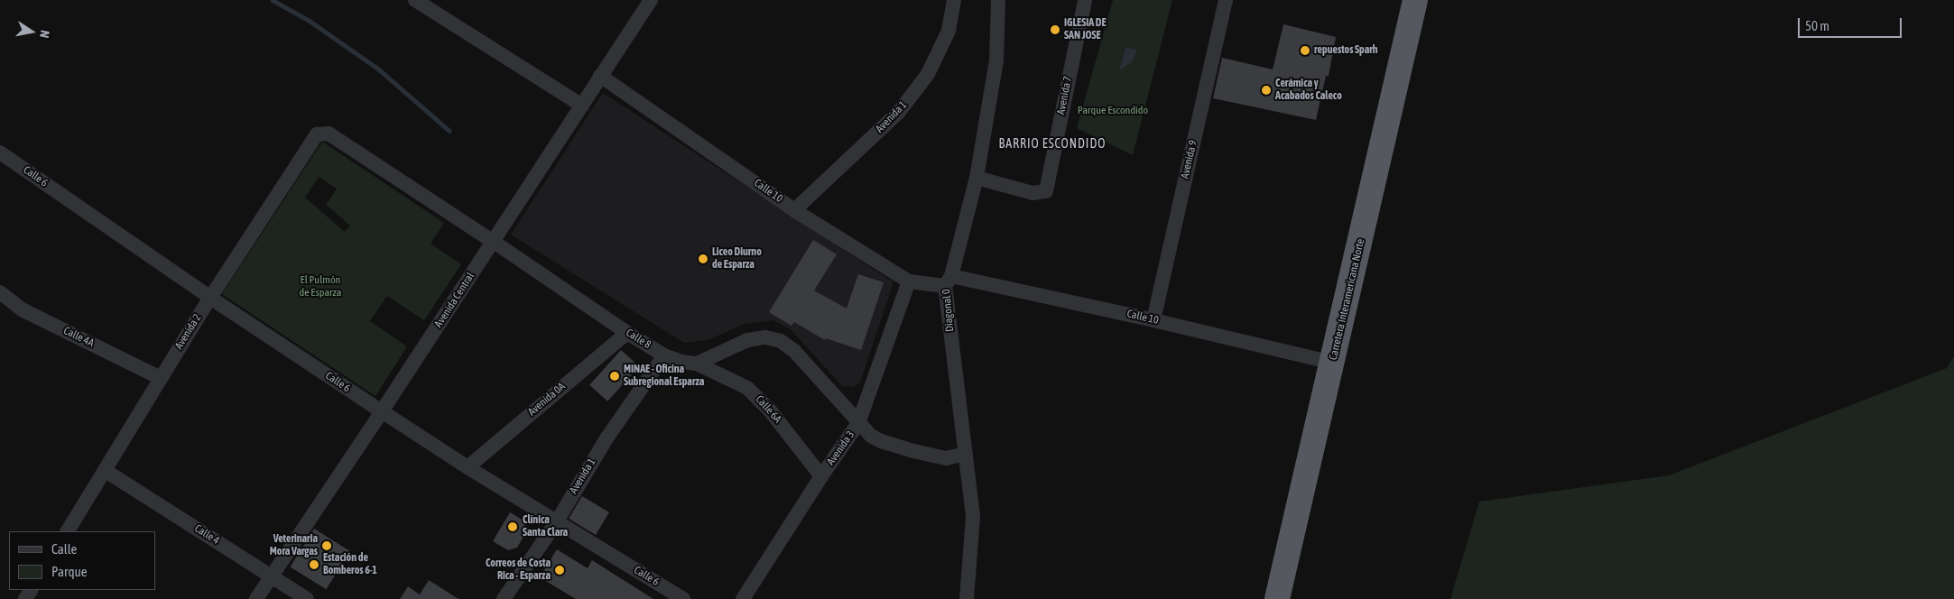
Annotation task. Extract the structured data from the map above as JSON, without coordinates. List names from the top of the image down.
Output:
{
  "streets": {
    "highway": ["Carretera Interamericana Norte"],
    "street": [
      "Avenida 7",
      "Avenida 1",
      "Avenida 9",
      "Calle 6",
      "Calle 10",
      "Avenida Central",
      "Diagonal 0",
      "Avenida 2",
      "Calle 4A",
      "Calle 8",
      "Avenida 0A",
      "Calle 6A",
      "Avenida 3",
      "Calle 4"
    ]
  },
  "crossings": [
    ["Avenida 7", "Diagonal 0"],
    ["Avenida 1", "Calle 6"],
    ["Avenida 1", "Calle 10"],
    ["Avenida 1", "Calle 8"],
    ["Avenida 9", "Calle 10"],
    ["Calle 6", "Avenida Central"],
    ["Calle 6", "Avenida 2"],
    ["Calle 6", "Avenida 0A"],
    ["Calle 10", "Carretera Interamericana Norte"],
    ["Calle 10", "Avenida Central"],
    ["Calle 10", "Diagonal 0"],
    ["Calle 10", "Avenida 3"],
    ["Avenida Central", "Calle 8"],
    ["Avenida Central", "Calle 4"],
    ["Avenida 2", "Calle 4A"],
    ["Avenida 2", "Calle 8"],
    ["Avenida 2", "Calle 4"],
    ["Calle 8", "Avenida 0A"],
    ["Calle 8", "Calle 6A"],
    ["Calle 6A", "Avenida 3"]
  ],
  "districts": ["BARRIO ESCONDIDO"],
  "parks": ["Parque Escondido", "El Pulmón de Esparza"],
  "places": [
    "IGLESIA DE SAN JOSE",
    "repuestos Sparh",
    "Cerámica y Acabados Caleco",
    "Liceo Diurno de Esparza",
    "MINAE - Oficina Subregional Esparza",
    "Clínica Santa Clara",
    "Veterinaria Mora Vargas",
    "Estación de Bomberos 6-1",
    "Correos de Costa Rica - Esparza"
  ],
  "legend": ["Calle", "Parque"],
  "scale_bar": "50 m",
  "north": "right"
}
